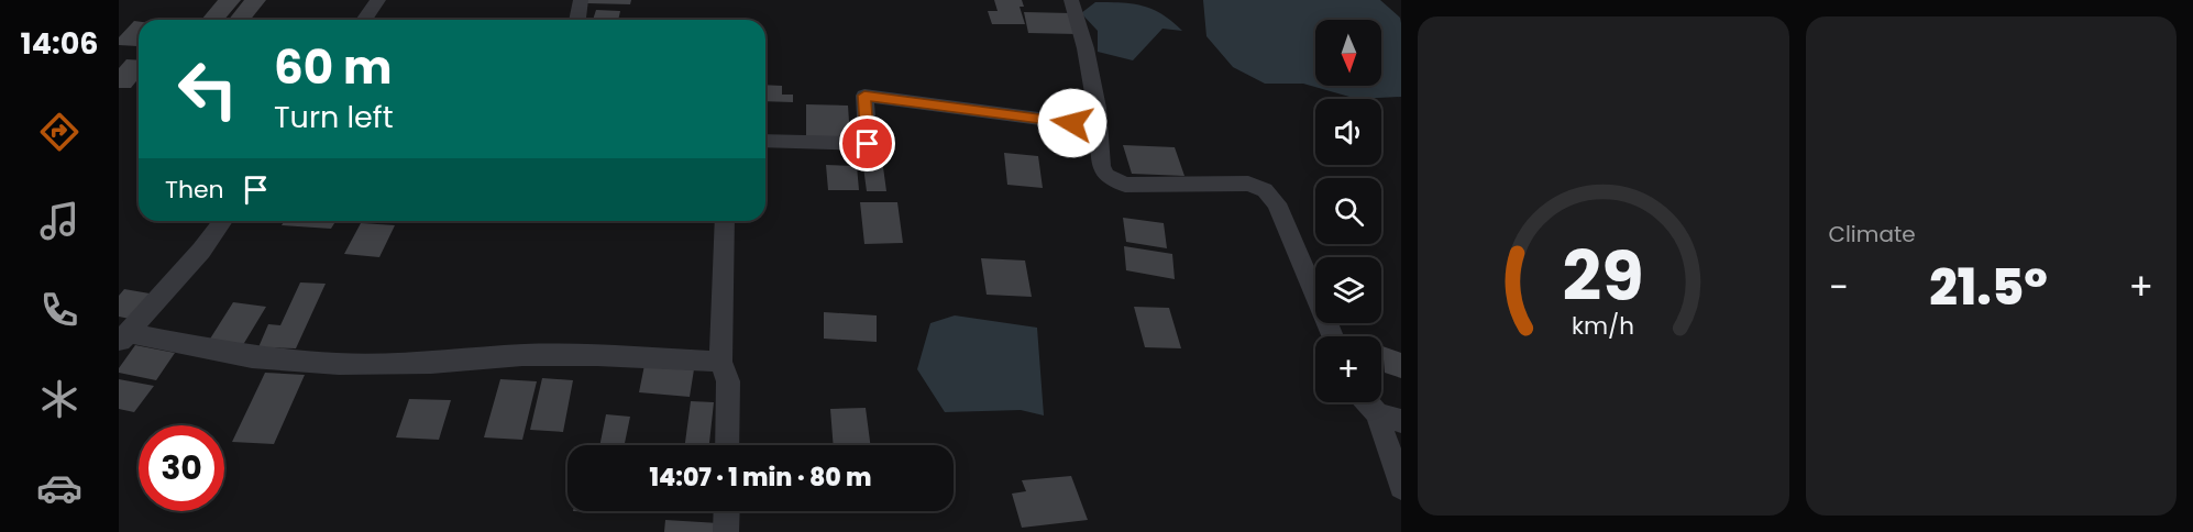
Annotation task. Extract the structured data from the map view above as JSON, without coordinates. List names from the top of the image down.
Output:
{
  "north": "bottom",
  "page": {
    "tabs": "14:06",
    "tile": "Climate",
    "map_buttons": "+",
    "turn": ["60 m", "Turn left"],
    "then": "Then",
    "heat": ["−", "21.5°", "+"],
    "limit": "30",
    "trip": "14:07 · 1 min · 80 m",
    "gauge": ["29", "km/h"]
  }
}
